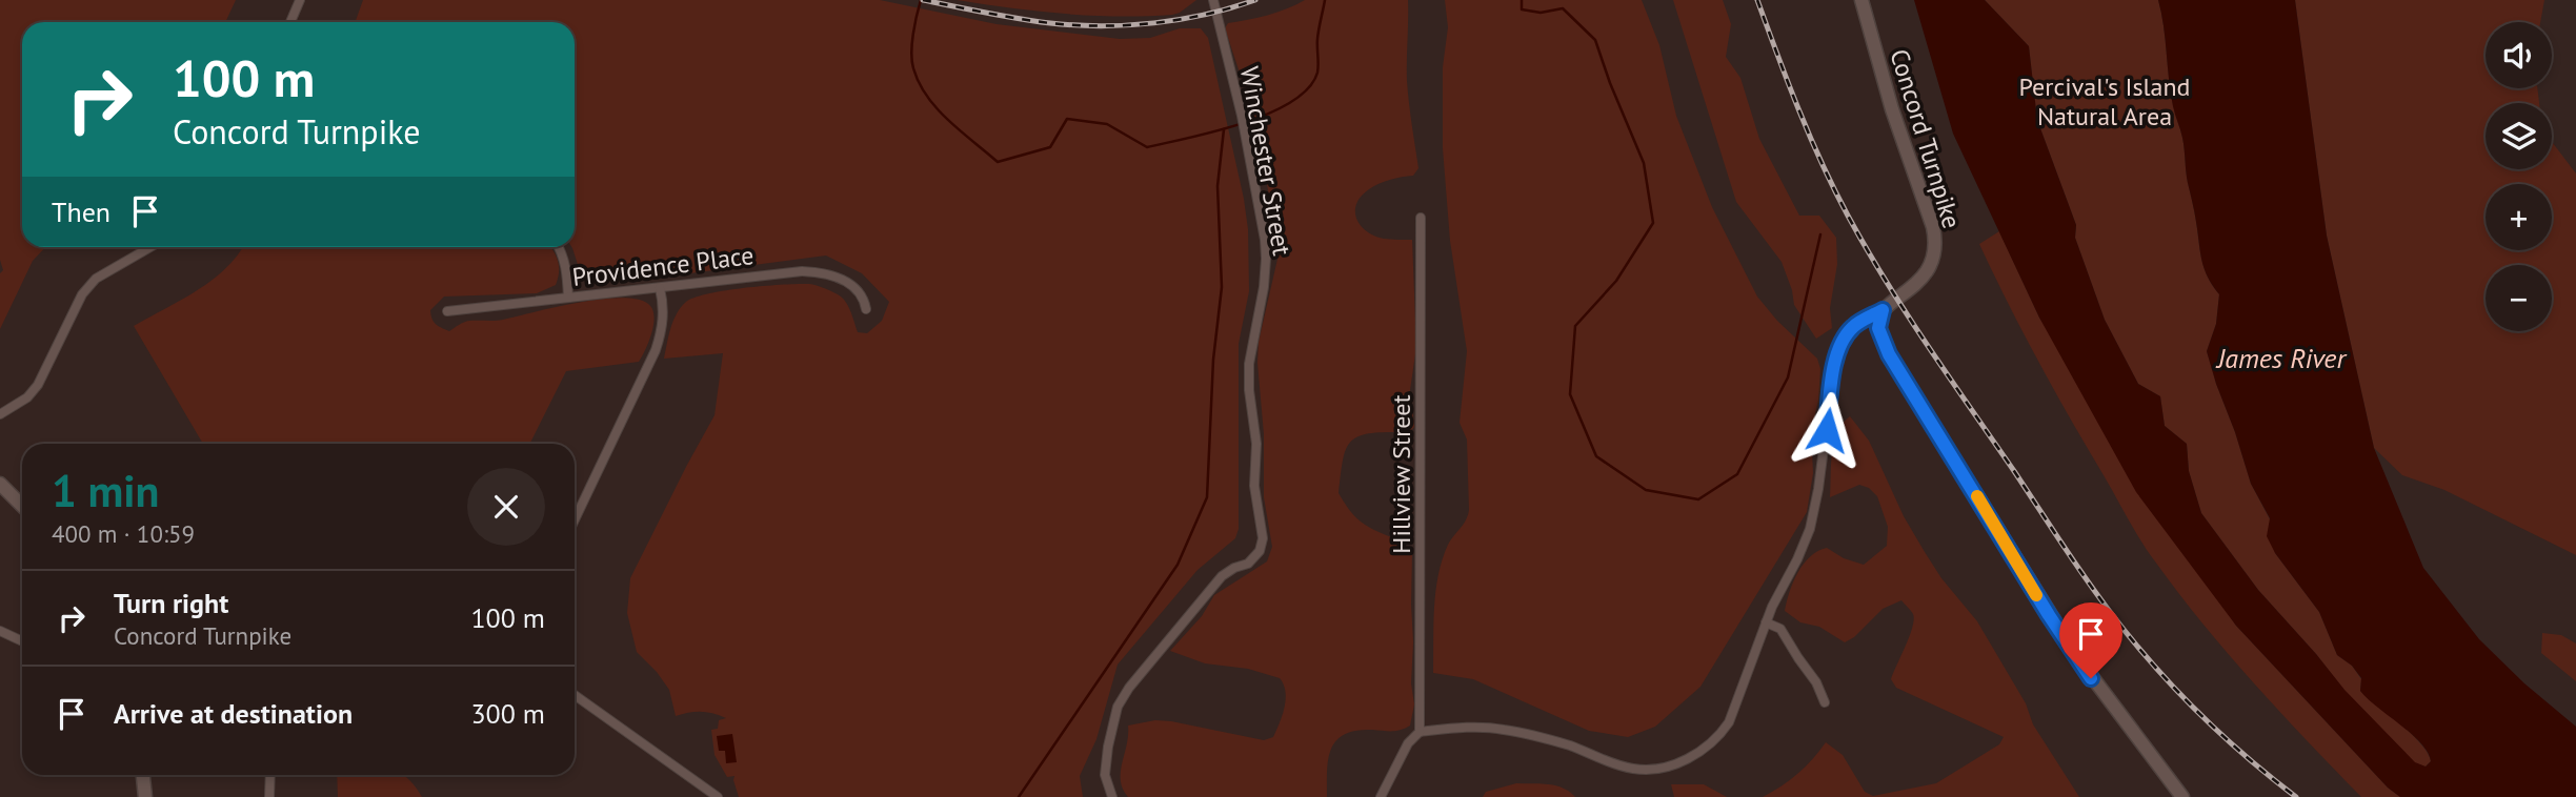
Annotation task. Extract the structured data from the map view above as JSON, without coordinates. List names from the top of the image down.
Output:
{
  "streets": {
    "street": [
      "Concord Turnpike",
      "Winchester Street",
      "Providence Place",
      "Hillview Street"
    ]
  },
  "water": ["James River"],
  "parks": ["Percival's Island Natural Area"],
  "page": {
    "map_buttons": ["+", "−"],
    "turn": ["100 m", "Concord Turnpike"],
    "then": "Then",
    "heading": ["1 min", "400 m · 10:59"],
    "list": [
      {
        "name": "Turn right",
        "note": "Concord Turnpike",
        "value": "100 m"
      },
      {
        "name": "Arrive at destination",
        "value": "300 m"
      }
    ]
  }
}
